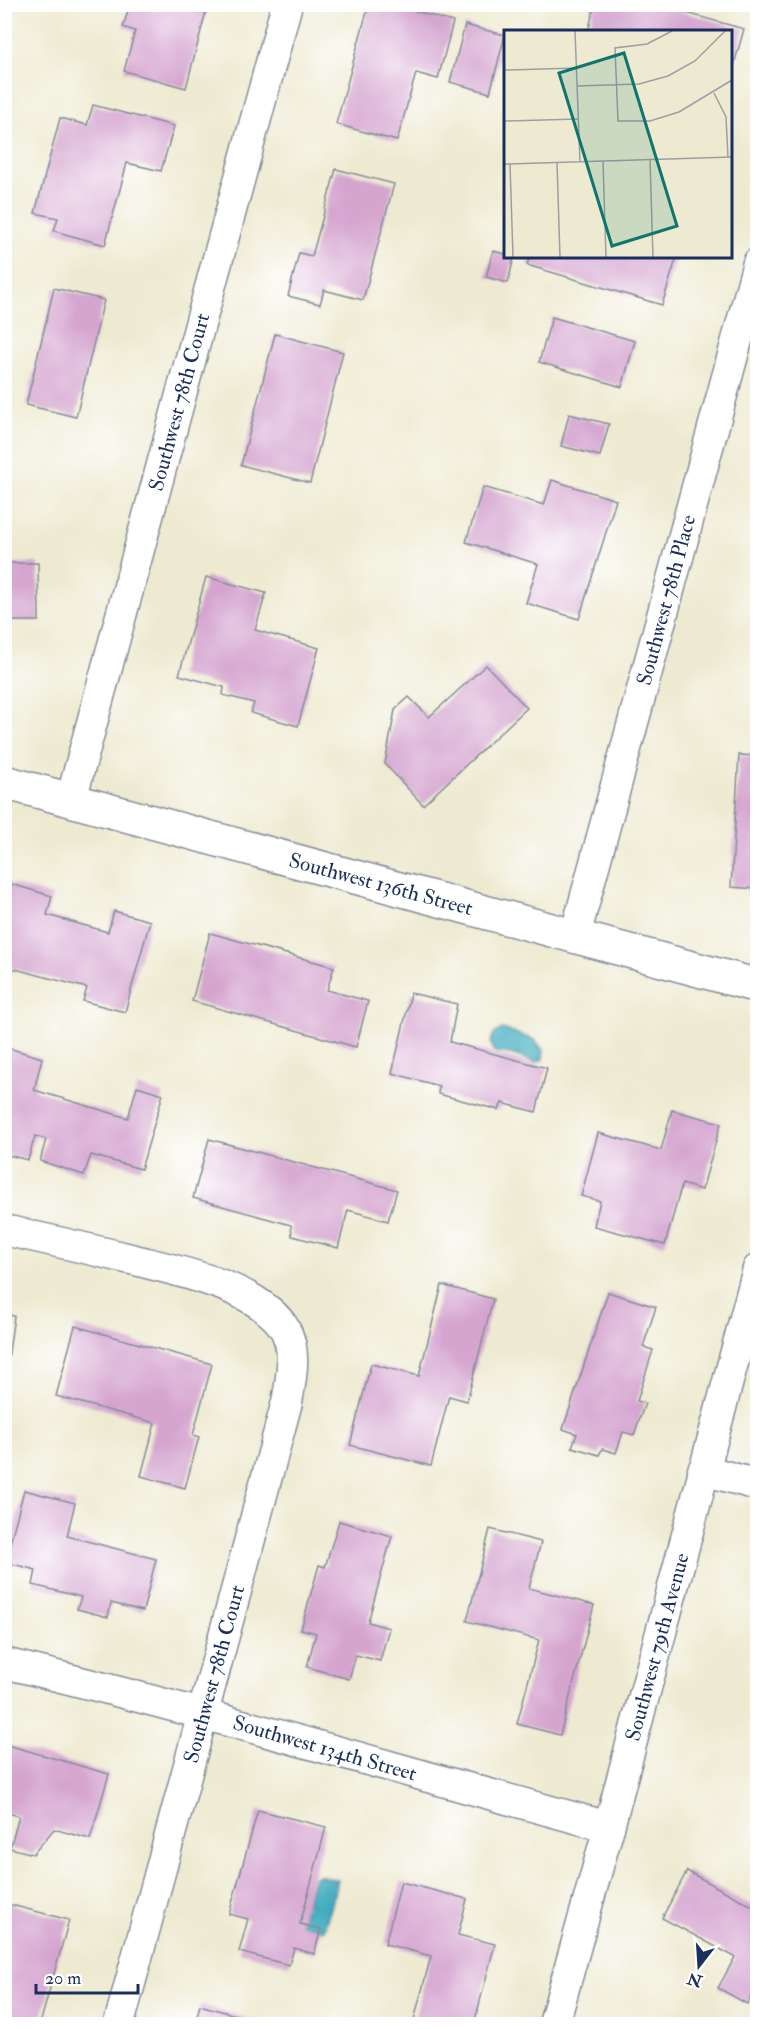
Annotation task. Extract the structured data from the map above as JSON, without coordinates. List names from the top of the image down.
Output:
{
  "streets": {
    "street": [
      "Southwest 78th Court",
      "Southwest 78th Place",
      "Southwest 136th Street",
      "Southwest 79th Avenue",
      "Southwest 134th Street"
    ]
  },
  "crossings": [
    ["Southwest 78th Court", "Southwest 136th Street"],
    ["Southwest 78th Court", "Southwest 134th Street"],
    ["Southwest 78th Place", "Southwest 136th Street"],
    ["Southwest 79th Avenue", "Southwest 134th Street"]
  ],
  "scale_bar": "20 m",
  "north": "bottom"
}
